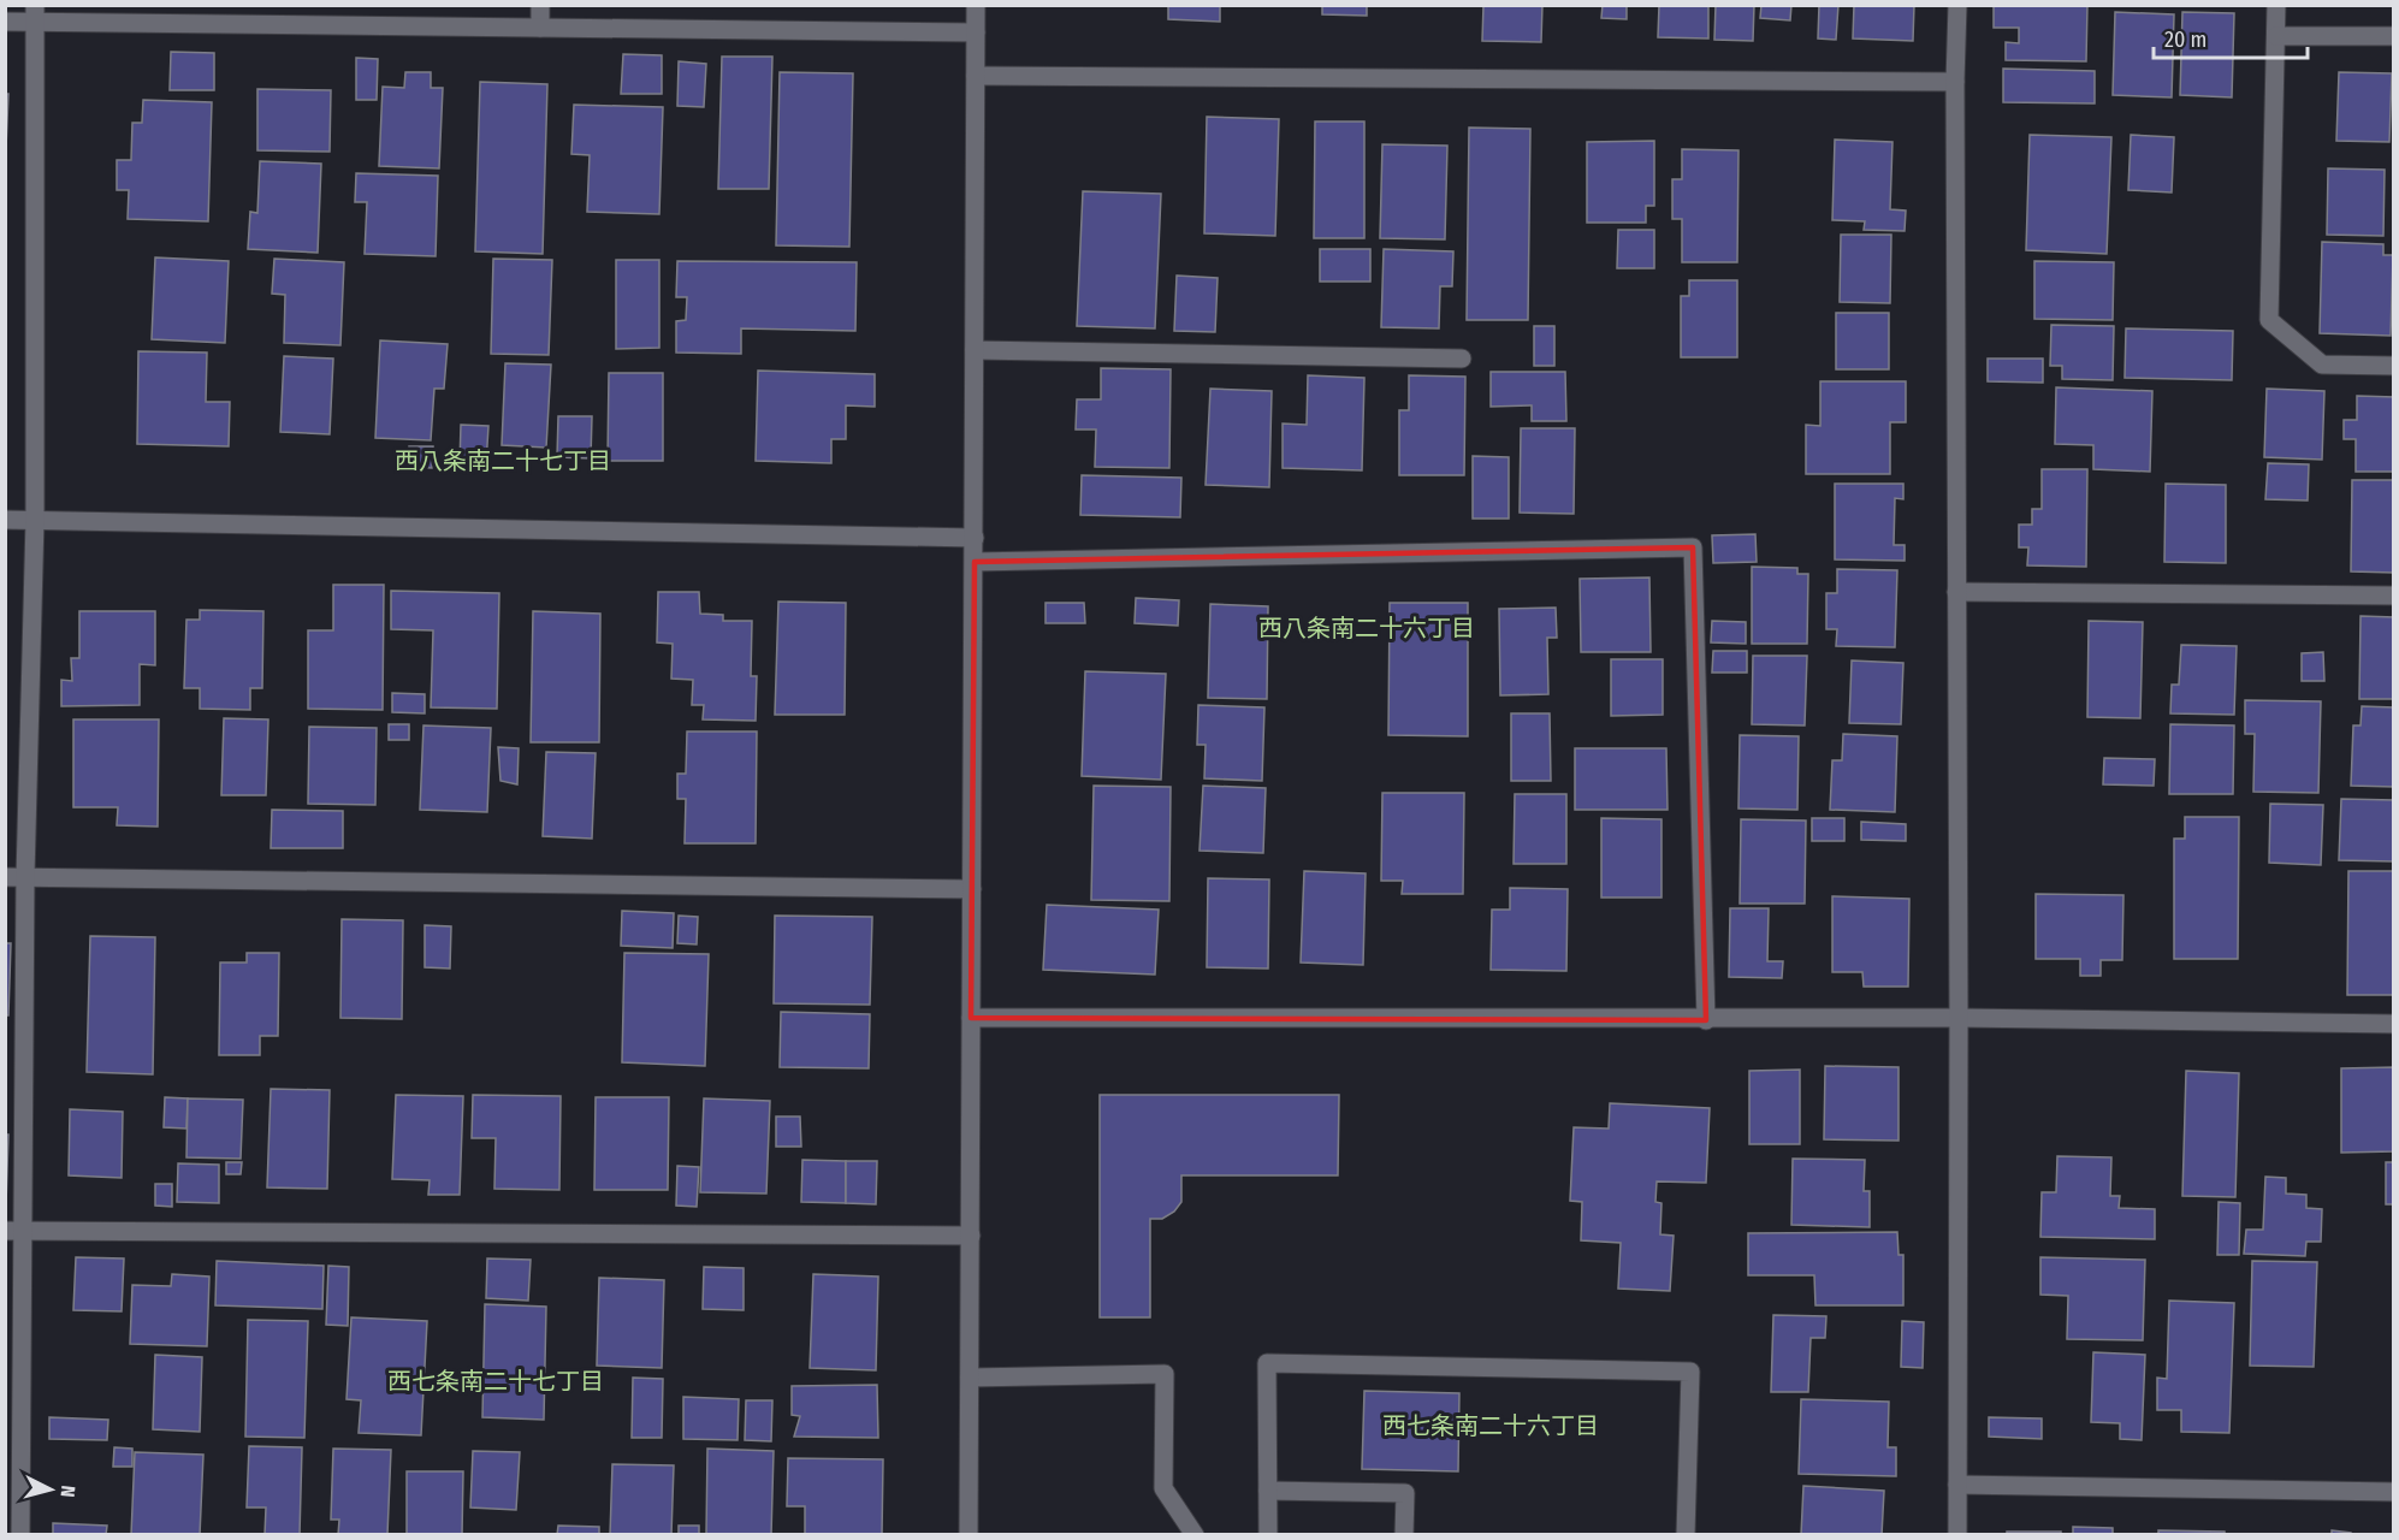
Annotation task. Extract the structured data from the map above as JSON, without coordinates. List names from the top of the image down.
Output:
{
  "districts": [
    "西八条南二十七丁目",
    "西八条南二十六丁目",
    "西七条南二十七丁目",
    "西七条南二十六丁目"
  ],
  "scale_bar": "20 m",
  "north": "right"
}
